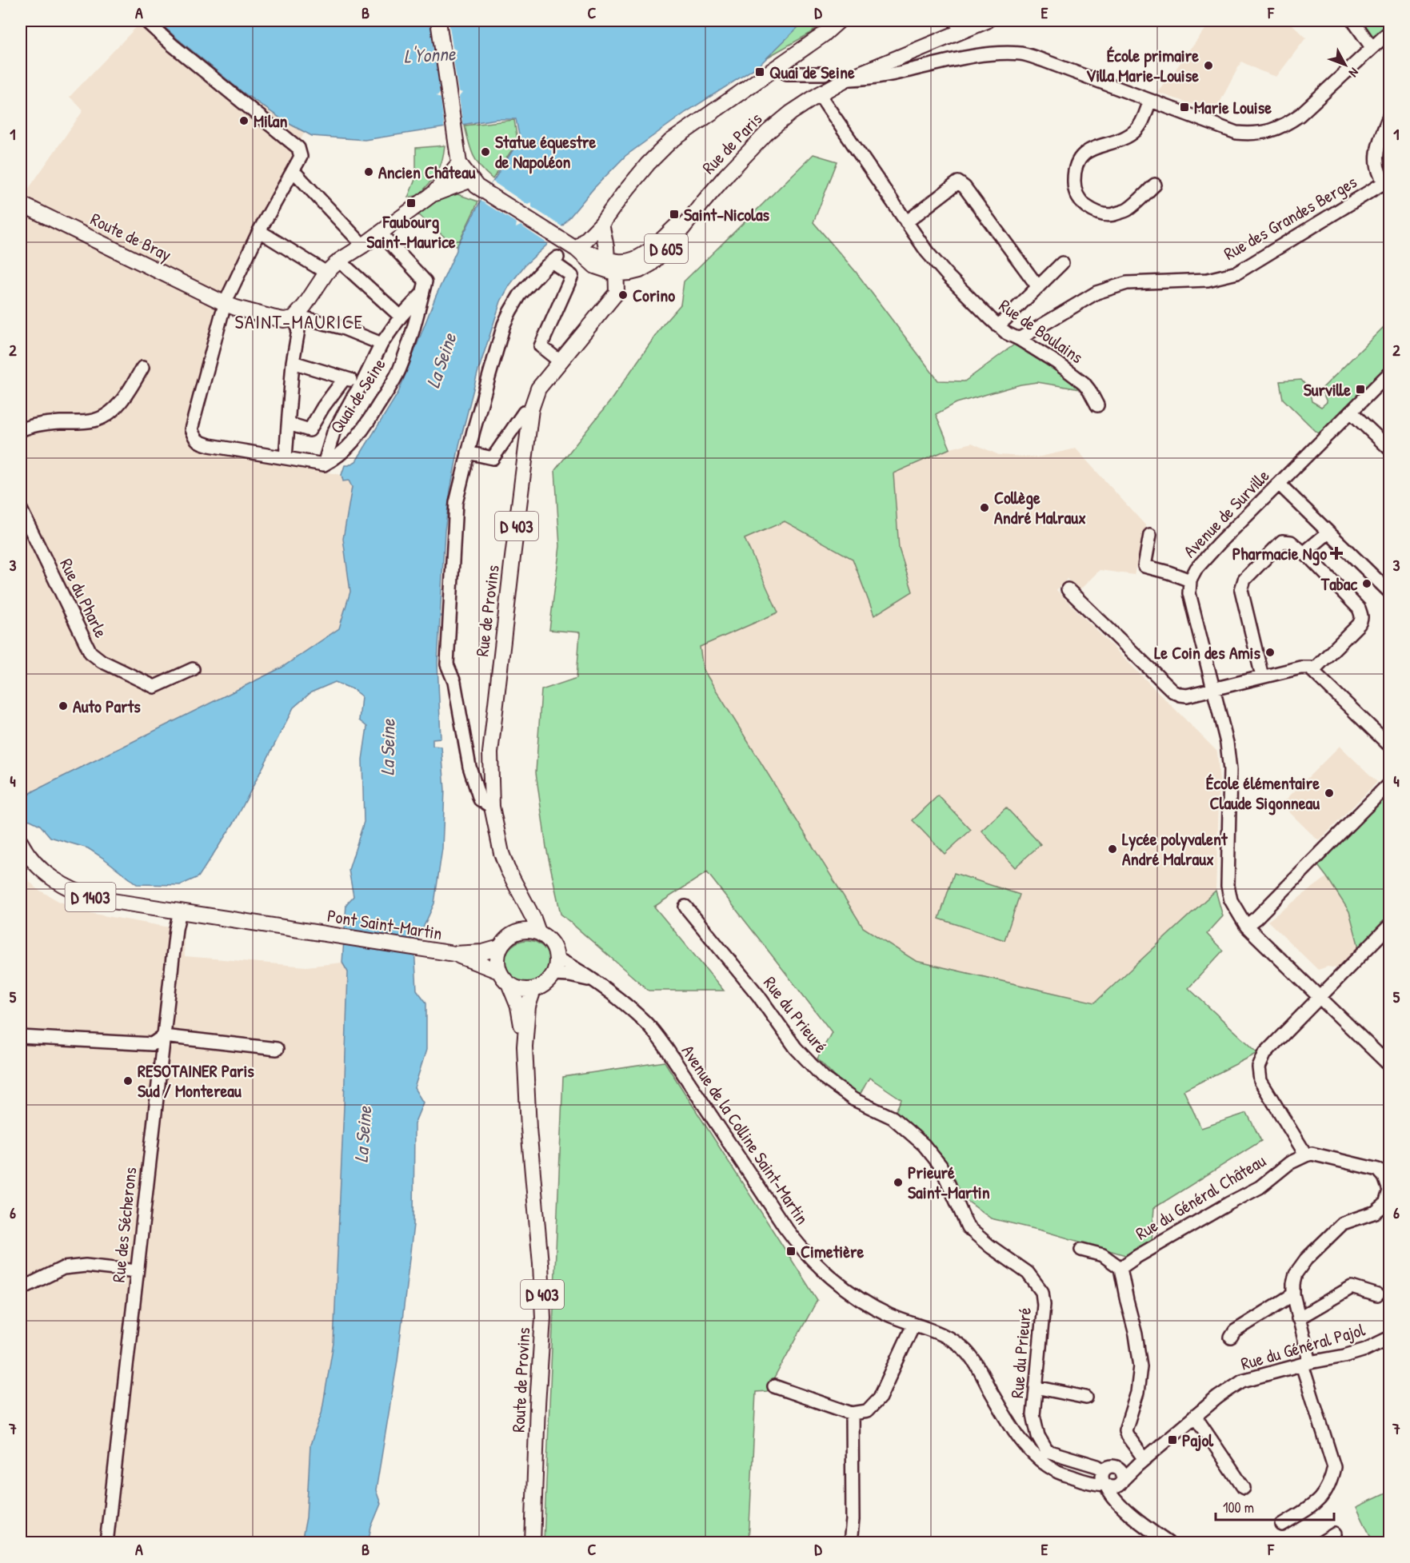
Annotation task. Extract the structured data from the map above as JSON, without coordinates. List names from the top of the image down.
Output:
{
  "streets": {
    "main road": [
      "Rue de Paris",
      "Route de Bray",
      "D 605",
      "D 403",
      "Rue de Provins",
      "D 1403",
      "Pont Saint-Martin",
      "Route de Provins"
    ],
    "street": [
      "Rue des Grandes Berges",
      "Rue de Boulains",
      "Quai de Seine",
      "Avenue de Surville",
      "Rue du Pharle",
      "Rue du Prieuré",
      "Avenue de la Colline Saint-Martin",
      "Rue du Général Château",
      "Rue des Sécherons",
      "Rue du Général Pajol"
    ]
  },
  "crossings": [
    ["Rue de Paris", "D 605"],
    ["Rue de Paris", "Rue de Boulains"],
    ["Rue de Paris", "Rue de Provins"],
    ["Rue des Grandes Berges", "Rue de Boulains"],
    ["D 605", "Rue de Boulains"],
    ["D 403", "Rue de Provins"],
    ["D 403", "D 1403"],
    ["D 403", "Avenue de la Colline Saint-Martin"],
    ["D 403", "Route de Provins"],
    ["Rue de Provins", "D 1403"],
    ["Rue de Provins", "Avenue de la Colline Saint-Martin"],
    ["D 1403", "Pont Saint-Martin"],
    ["D 1403", "Avenue de la Colline Saint-Martin"],
    ["D 1403", "Rue des Sécherons"],
    ["Pont Saint-Martin", "Rue des Sécherons"],
    ["Rue du Prieuré", "Avenue de la Colline Saint-Martin"]
  ],
  "districts": ["SAINT-MAURICE"],
  "water": ["L'Yonne", "La Seine"],
  "places": {
    "other": [
      "École primaire Villa Marie-Louise",
      "Milan",
      "Statue équestre de Napoléon",
      "Ancien Château",
      "Corino",
      "Collège André Malraux",
      "Tabac",
      "Le Coin des Amis",
      "Auto Parts",
      "École élémentaire Claude Sigonneau",
      "Lycée polyvalent André Malraux",
      "RESOTAINER Paris Sud / Montereau",
      "Prieuré Saint-Martin"
    ],
    "transit": [
      "Quai de Seine",
      "Marie Louise",
      "Faubourg Saint-Maurice",
      "Saint-Nicolas",
      "Surville",
      "Cimetière",
      "Pajol"
    ],
    "health": ["Pharmacie Ngo"]
  },
  "scale_bar": "100 m",
  "north": "bottom right",
  "grid": {
    "columns": [
      "A",
      "B",
      "C",
      "D",
      "E",
      "F"
    ],
    "rows": [
      "1",
      "2",
      "3",
      "4",
      "5",
      "6",
      "7"
    ]
  }
}
